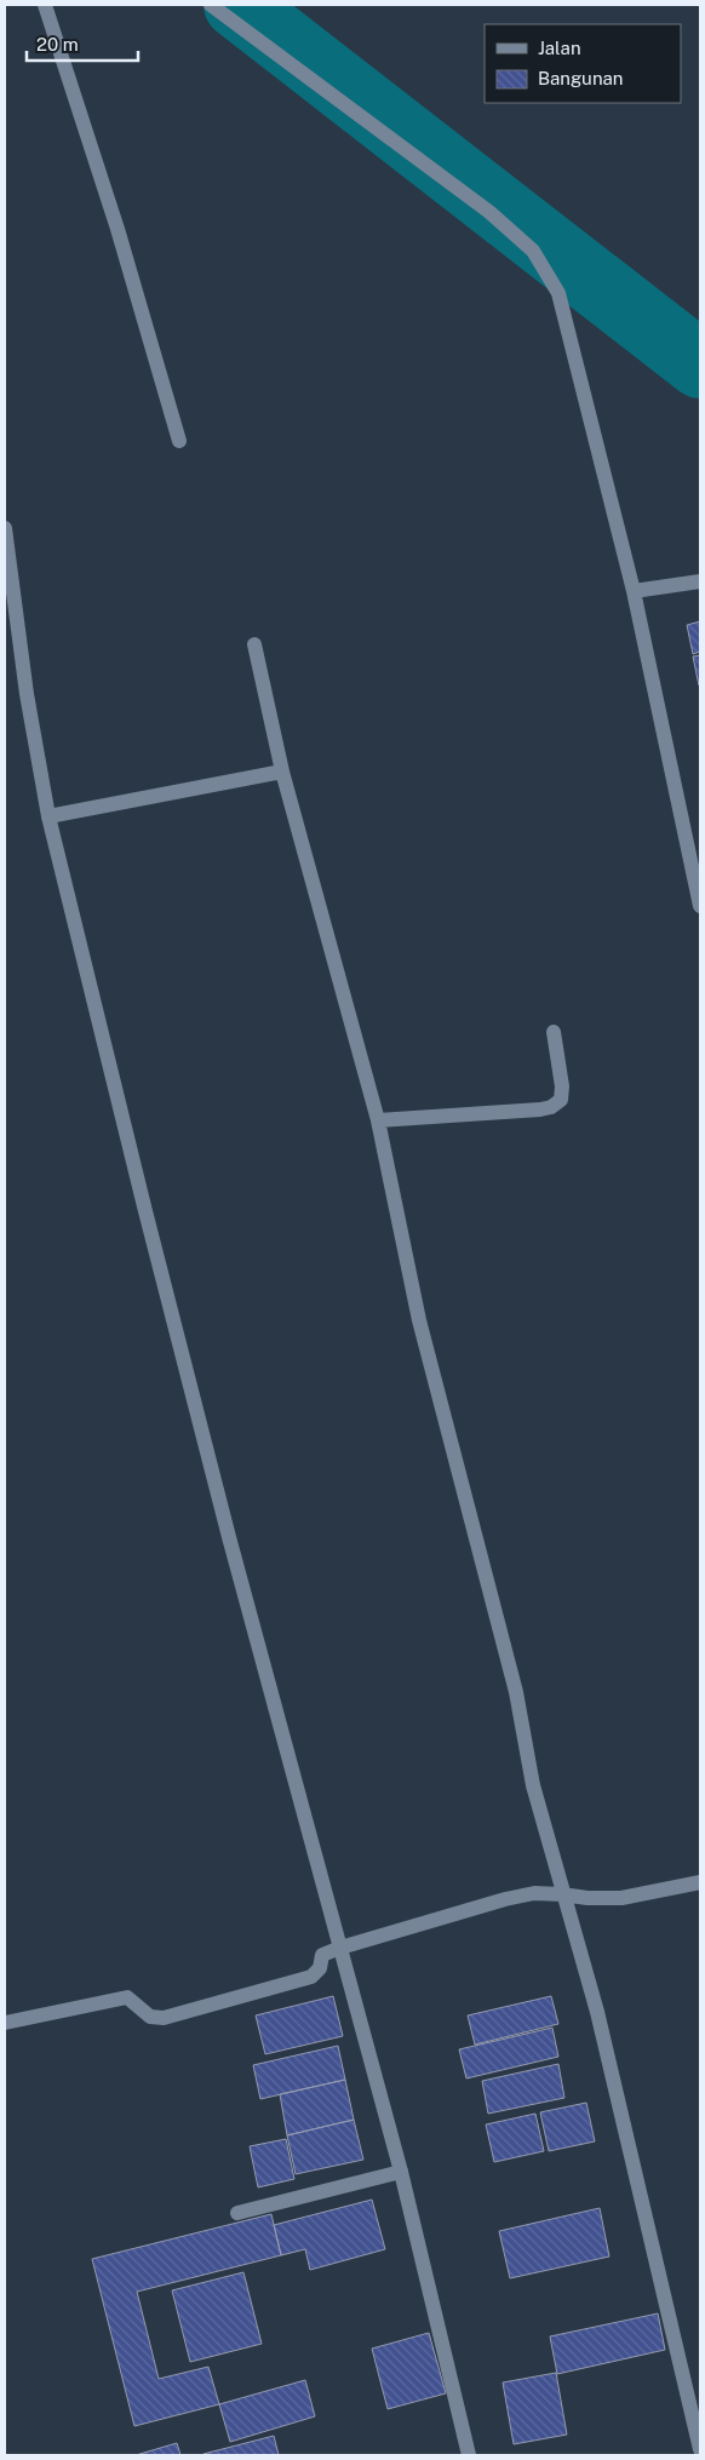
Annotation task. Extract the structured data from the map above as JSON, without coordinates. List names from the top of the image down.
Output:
{
  "legend": ["Jalan", "Bangunan"],
  "scale_bar": "20 m"
}
